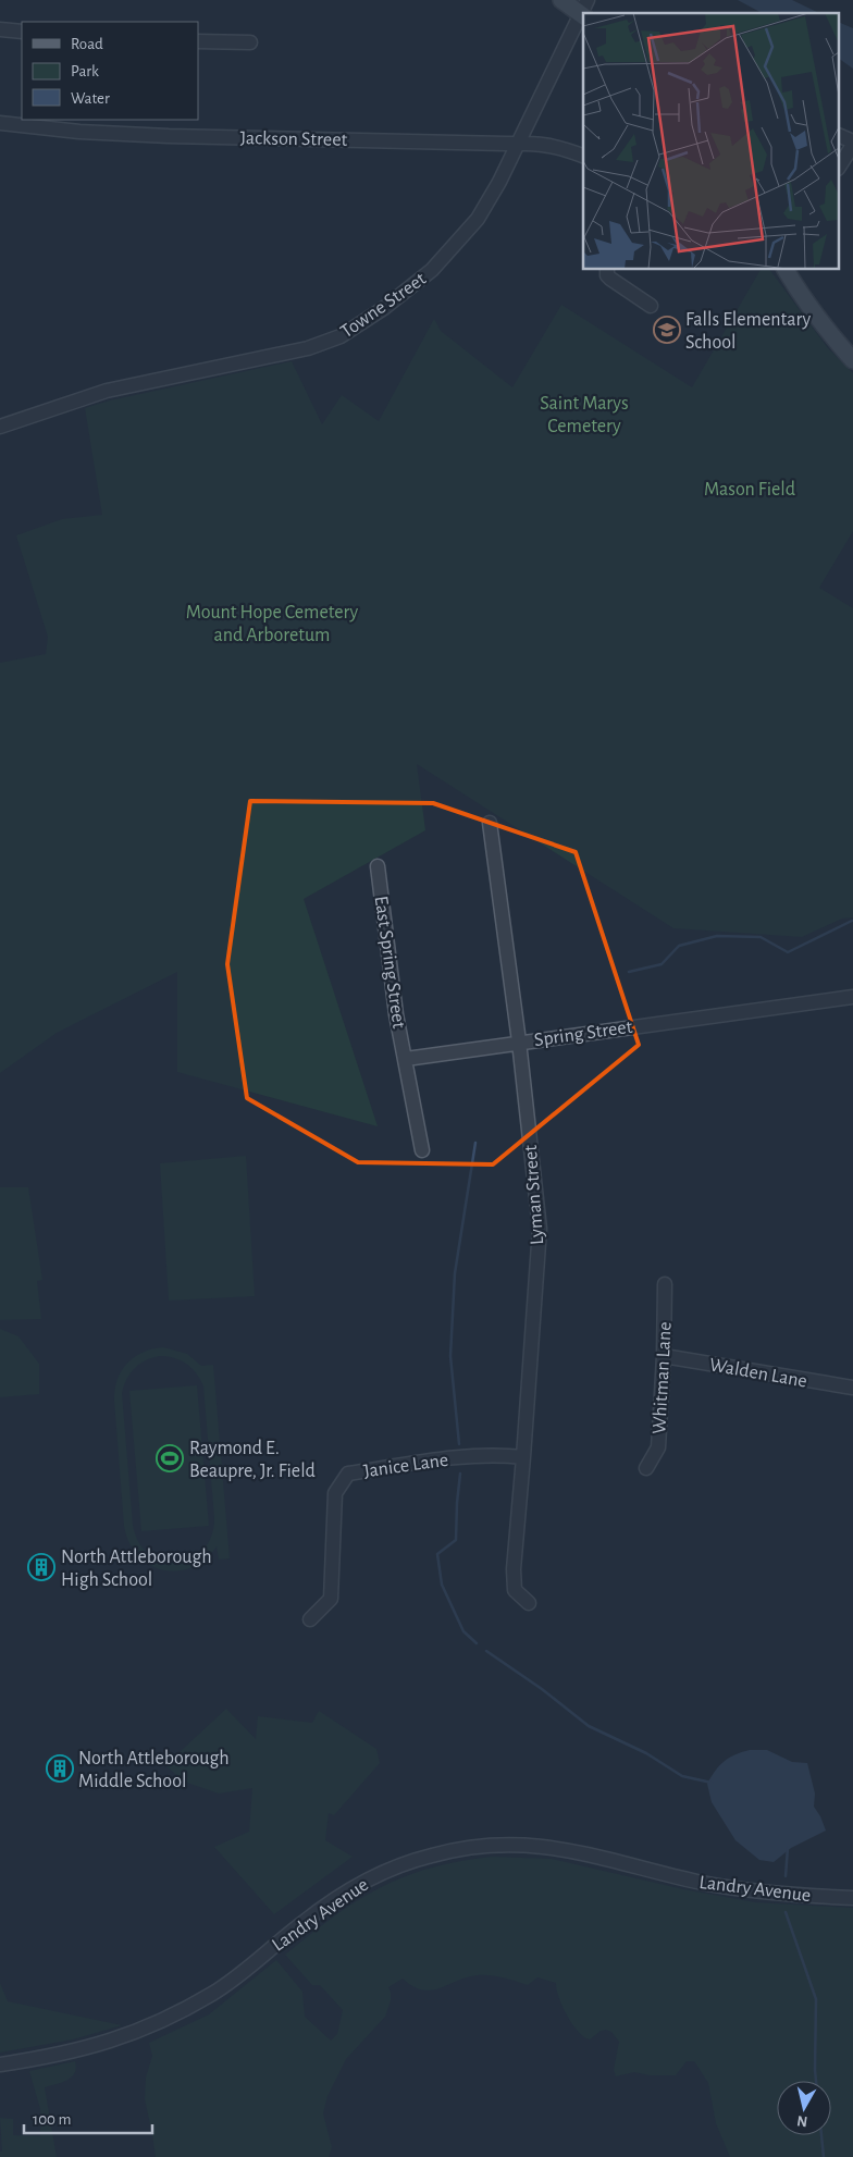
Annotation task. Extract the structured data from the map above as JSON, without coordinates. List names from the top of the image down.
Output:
{
  "streets": {
    "street": [
      "Jackson Street",
      "Towne Street",
      "East Spring Street",
      "Spring Street",
      "Lyman Street",
      "Walden Lane",
      "Whitman Lane",
      "Janice Lane",
      "Landry Avenue"
    ]
  },
  "crossings": [
    ["Jackson Street", "Towne Street"],
    ["East Spring Street", "Spring Street"],
    ["Spring Street", "Lyman Street"],
    ["Lyman Street", "Janice Lane"],
    ["Walden Lane", "Whitman Lane"]
  ],
  "parks": ["Saint Marys Cemetery", "Mason Field", "Mount Hope Cemetery and Arboretum"],
  "places": {
    "school or university": ["Falls Elementary School"],
    "sports": ["Raymond E. Beaupre, Jr. Field"],
    "building": ["North Attleborough High School", "North Attleborough Middle School"]
  },
  "legend": ["Road", "Park", "Water"],
  "scale_bar": "100 m",
  "north": "bottom"
}
